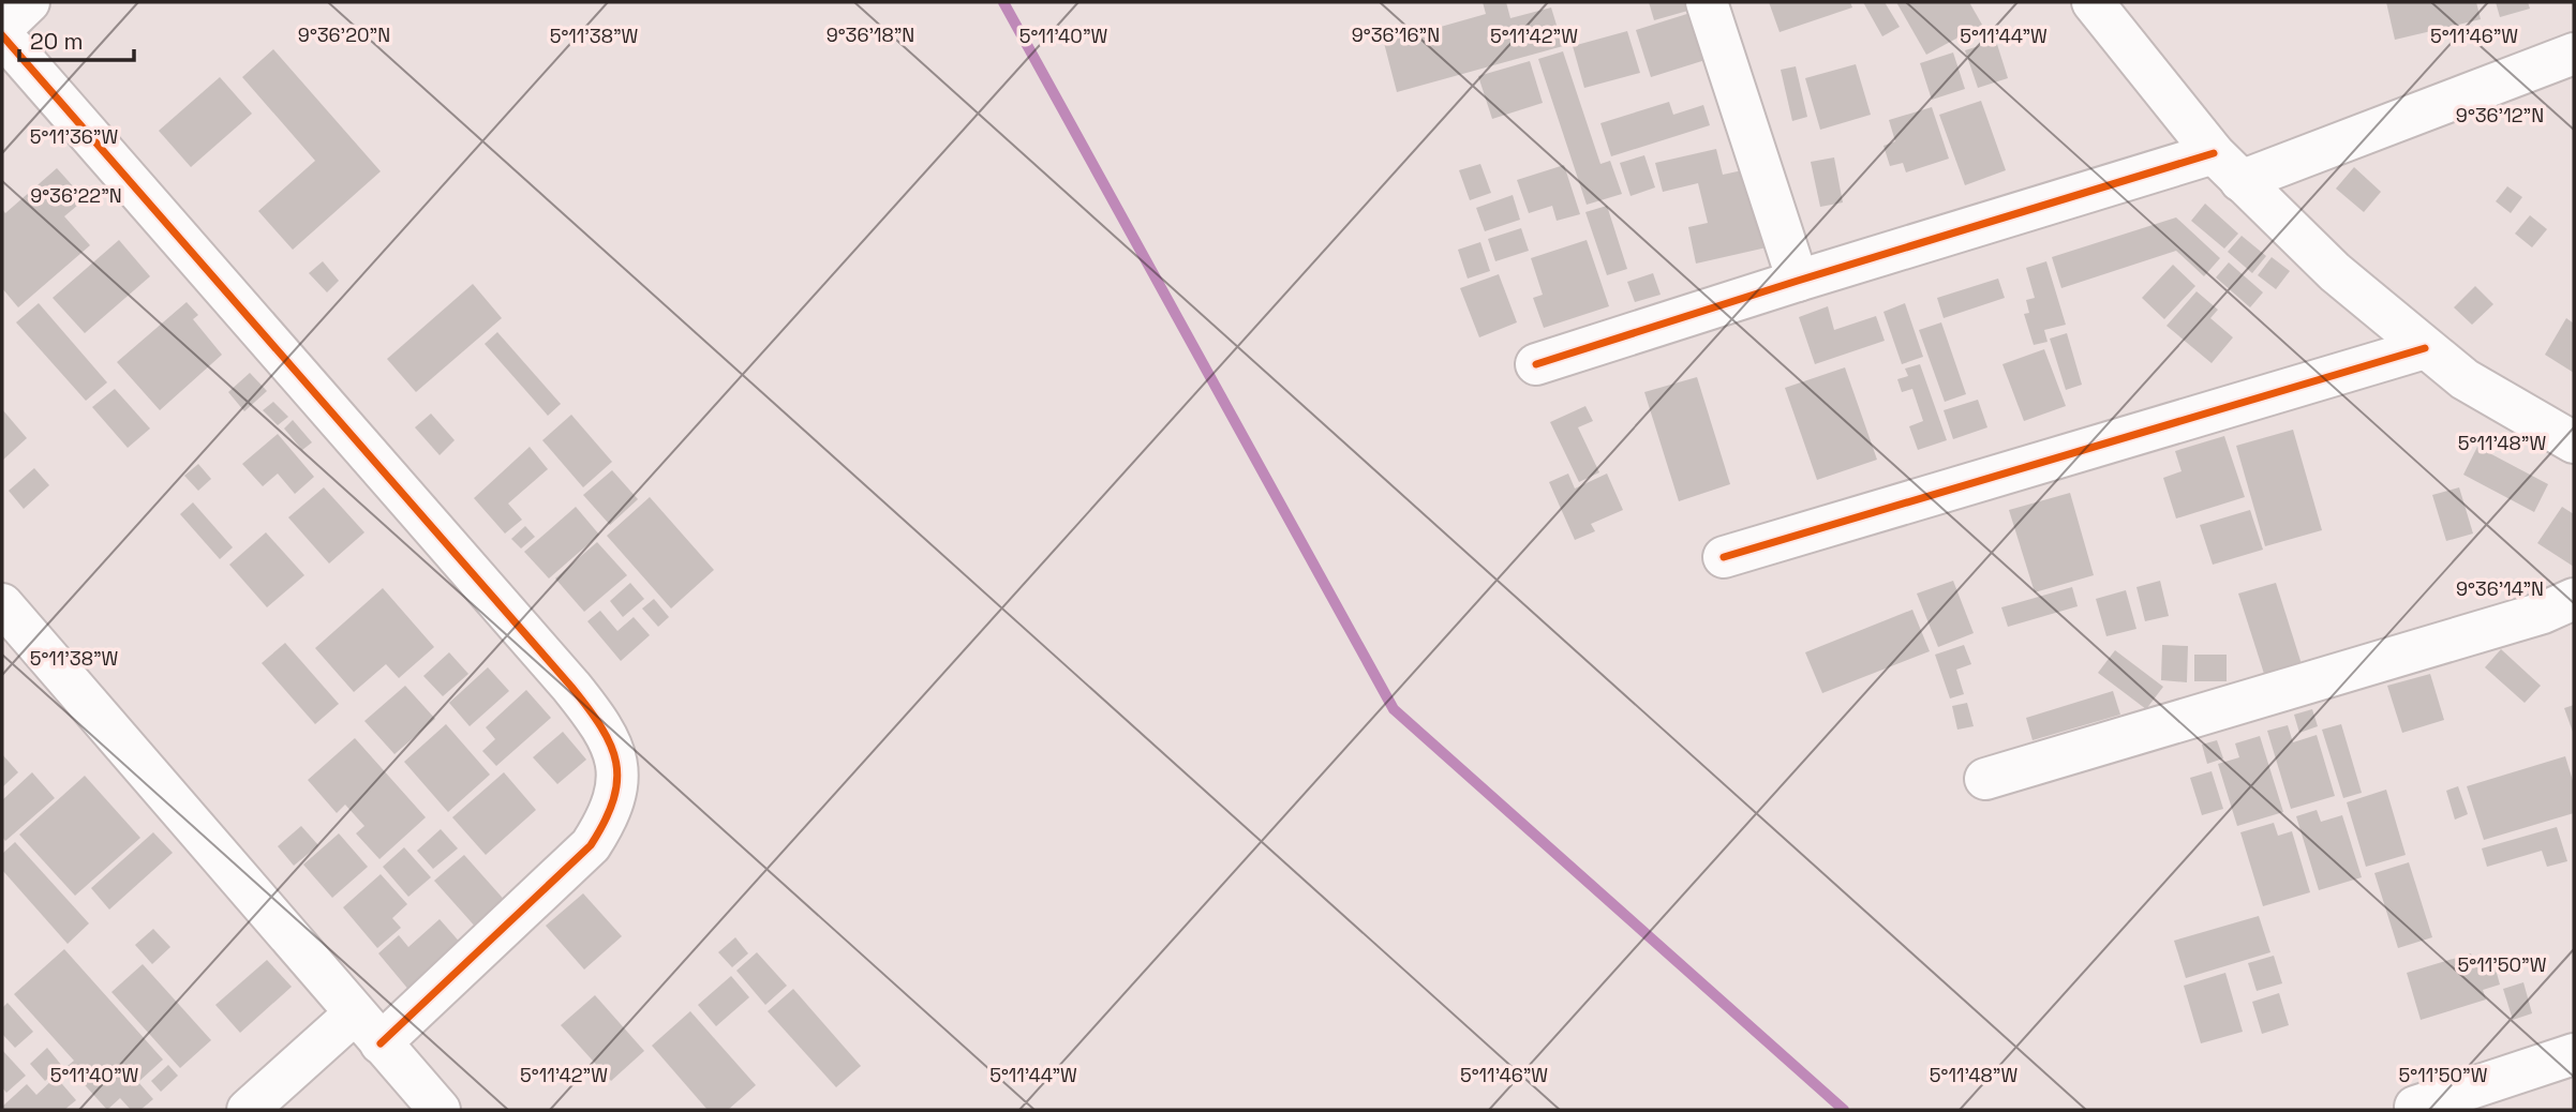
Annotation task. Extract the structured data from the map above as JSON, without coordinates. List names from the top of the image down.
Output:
{
  "scale_bar": "20 m",
  "coordinates": [
    "9°36'20\"N",
    "9°36'18\"N",
    "9°36'16\"N",
    "5°11'38\"W",
    "5°11'40\"W",
    "5°11'42\"W",
    "5°11'44\"W",
    "5°11'46\"W",
    "9°36'12\"N",
    "5°11'36\"W",
    "9°36'22\"N",
    "5°11'48\"W",
    "9°36'14\"N",
    "5°11'50\"W"
  ]
}
